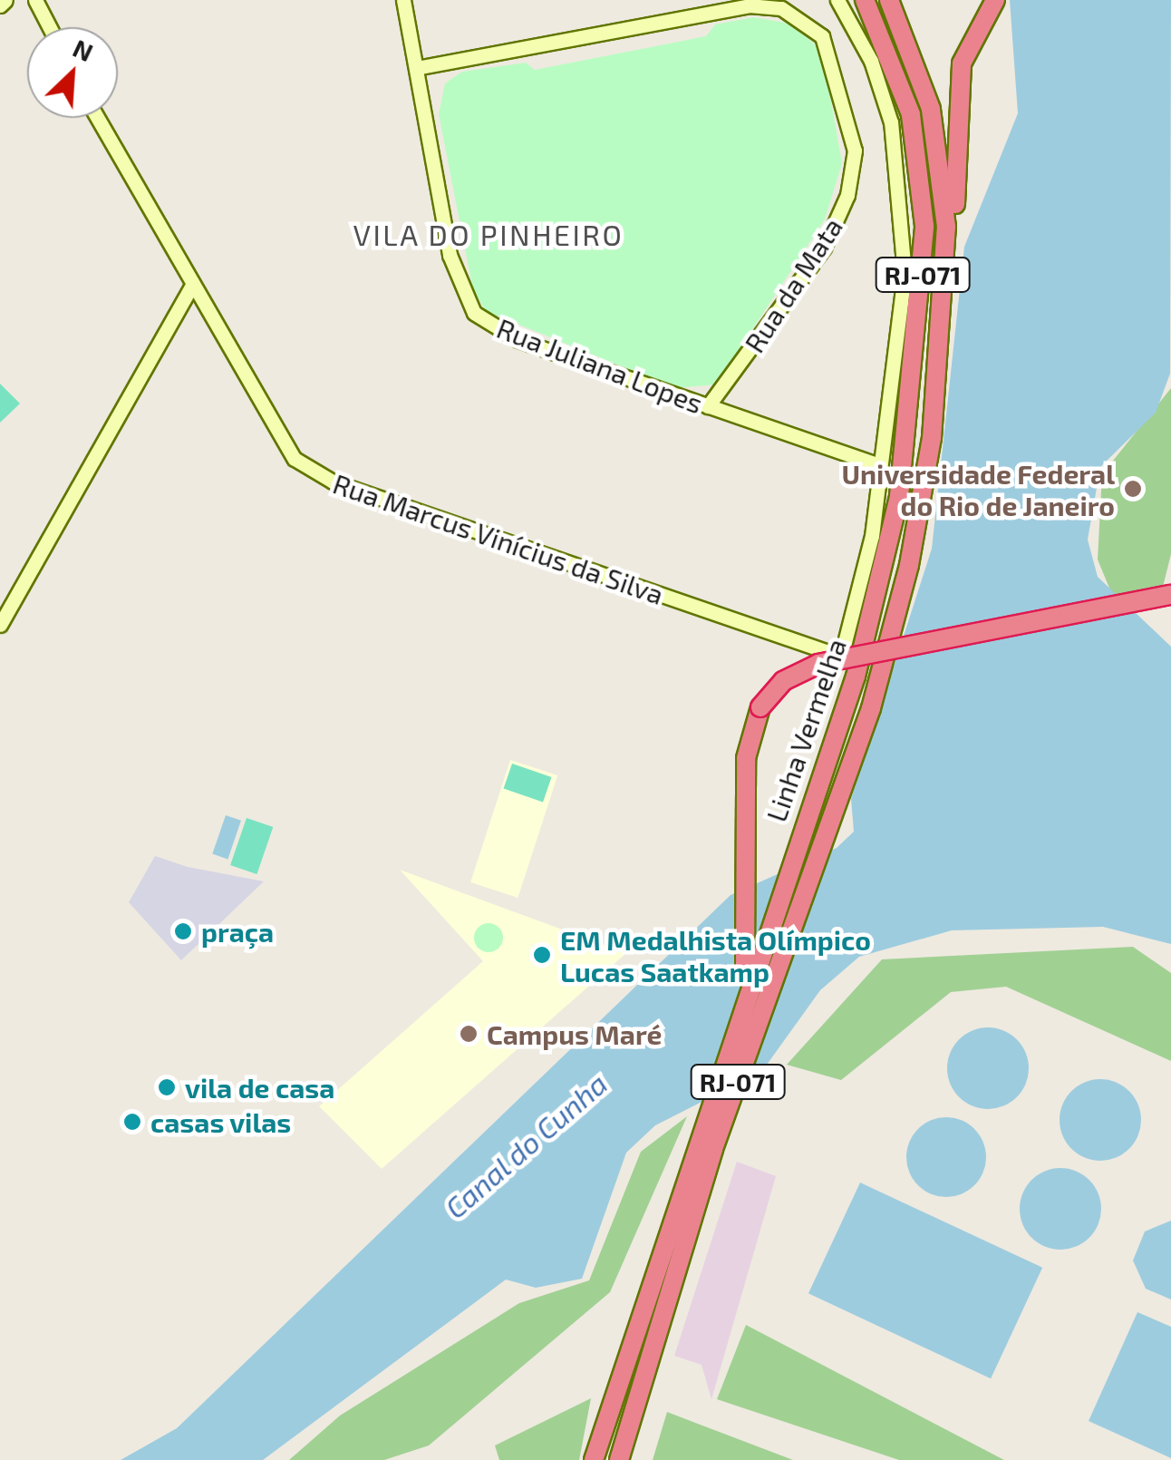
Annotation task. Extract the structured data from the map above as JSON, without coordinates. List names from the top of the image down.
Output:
{
  "streets": {
    "highway": ["RJ-071", "Linha Vermelha"],
    "street": ["Rua da Mata", "Rua Juliana Lopes", "Rua Marcus Vinícius da Silva"]
  },
  "crossings": [
    ["Rua da Mata", "Rua Juliana Lopes"],
    ["Rua Juliana Lopes", "Rua Marcus Vinícius da Silva"]
  ],
  "districts": ["VILA DO PINHEIRO"],
  "water": ["Canal do Cunha"],
  "places": [
    "Universidade Federal do Rio de Janeiro",
    "praça",
    "EM Medalhista Olímpico Lucas Saatkamp",
    "Campus Maré",
    "vila de casa",
    "casas vilas"
  ],
  "north": "top right"
}
